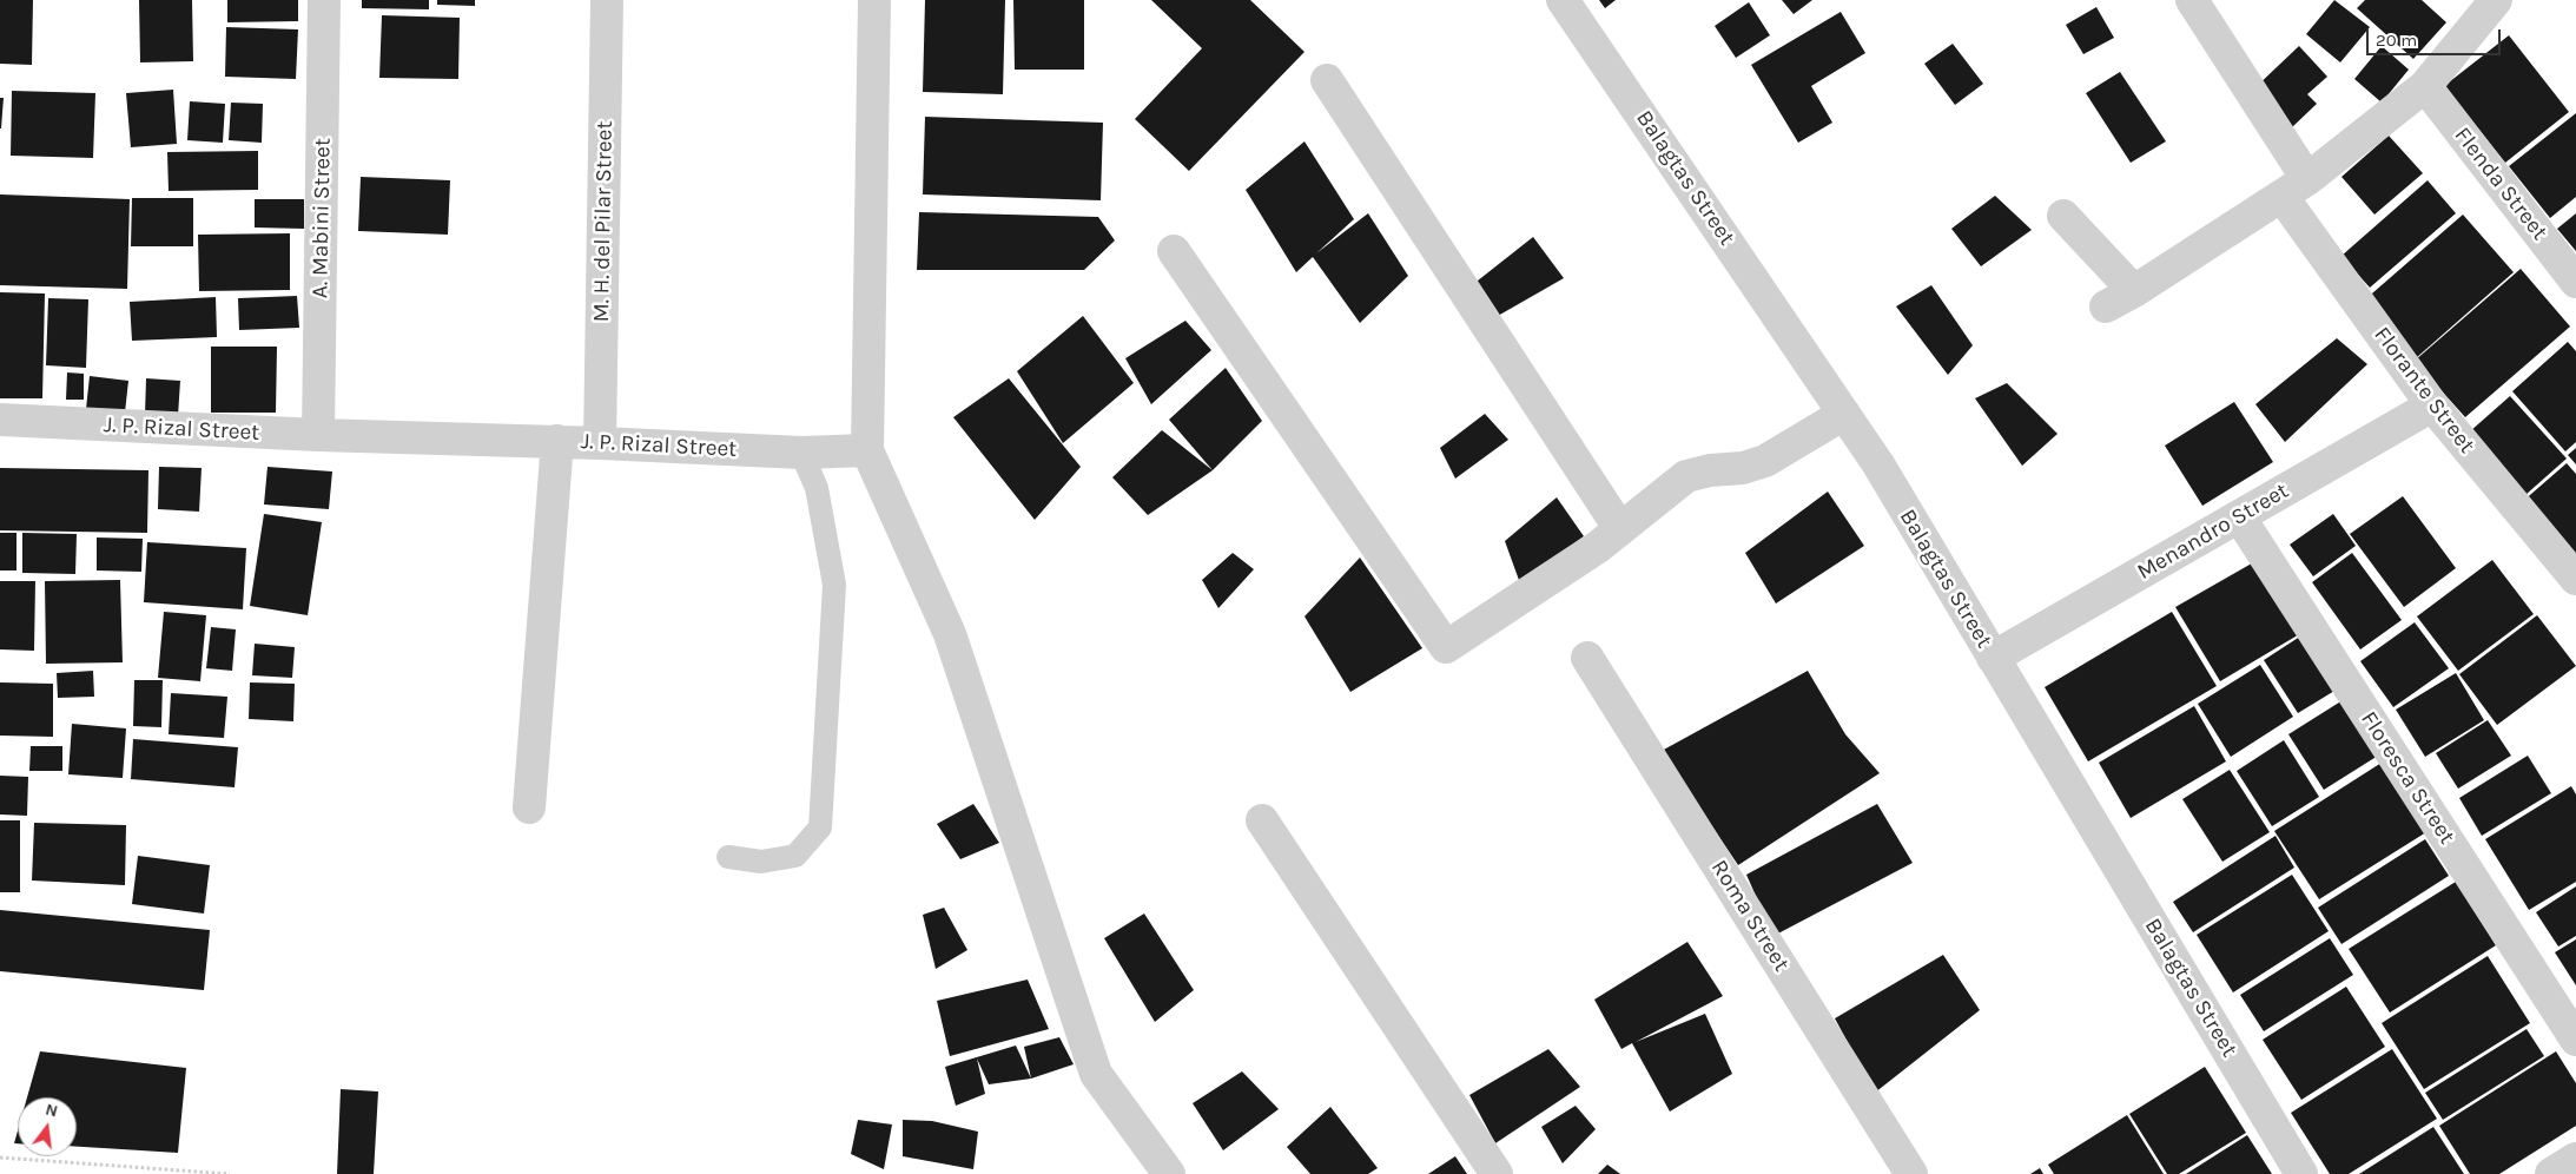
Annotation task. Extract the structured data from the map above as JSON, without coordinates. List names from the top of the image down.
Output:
{
  "streets": {
    "street": [
      "Balagtas Street",
      "Flenda Street",
      "A. Mabini Street",
      "M. H. del Pilar Street",
      "Florante Street",
      "J. P. Rizal Street",
      "Menandro Street",
      "Floresca Street",
      "Roma Street"
    ]
  },
  "crossings": [
    ["Balagtas Street", "Menandro Street"],
    ["A. Mabini Street", "J. P. Rizal Street"],
    ["M. H. del Pilar Street", "J. P. Rizal Street"],
    ["Florante Street", "Menandro Street"],
    ["Menandro Street", "Floresca Street"]
  ],
  "scale_bar": "20 m",
  "north": "top"
}
